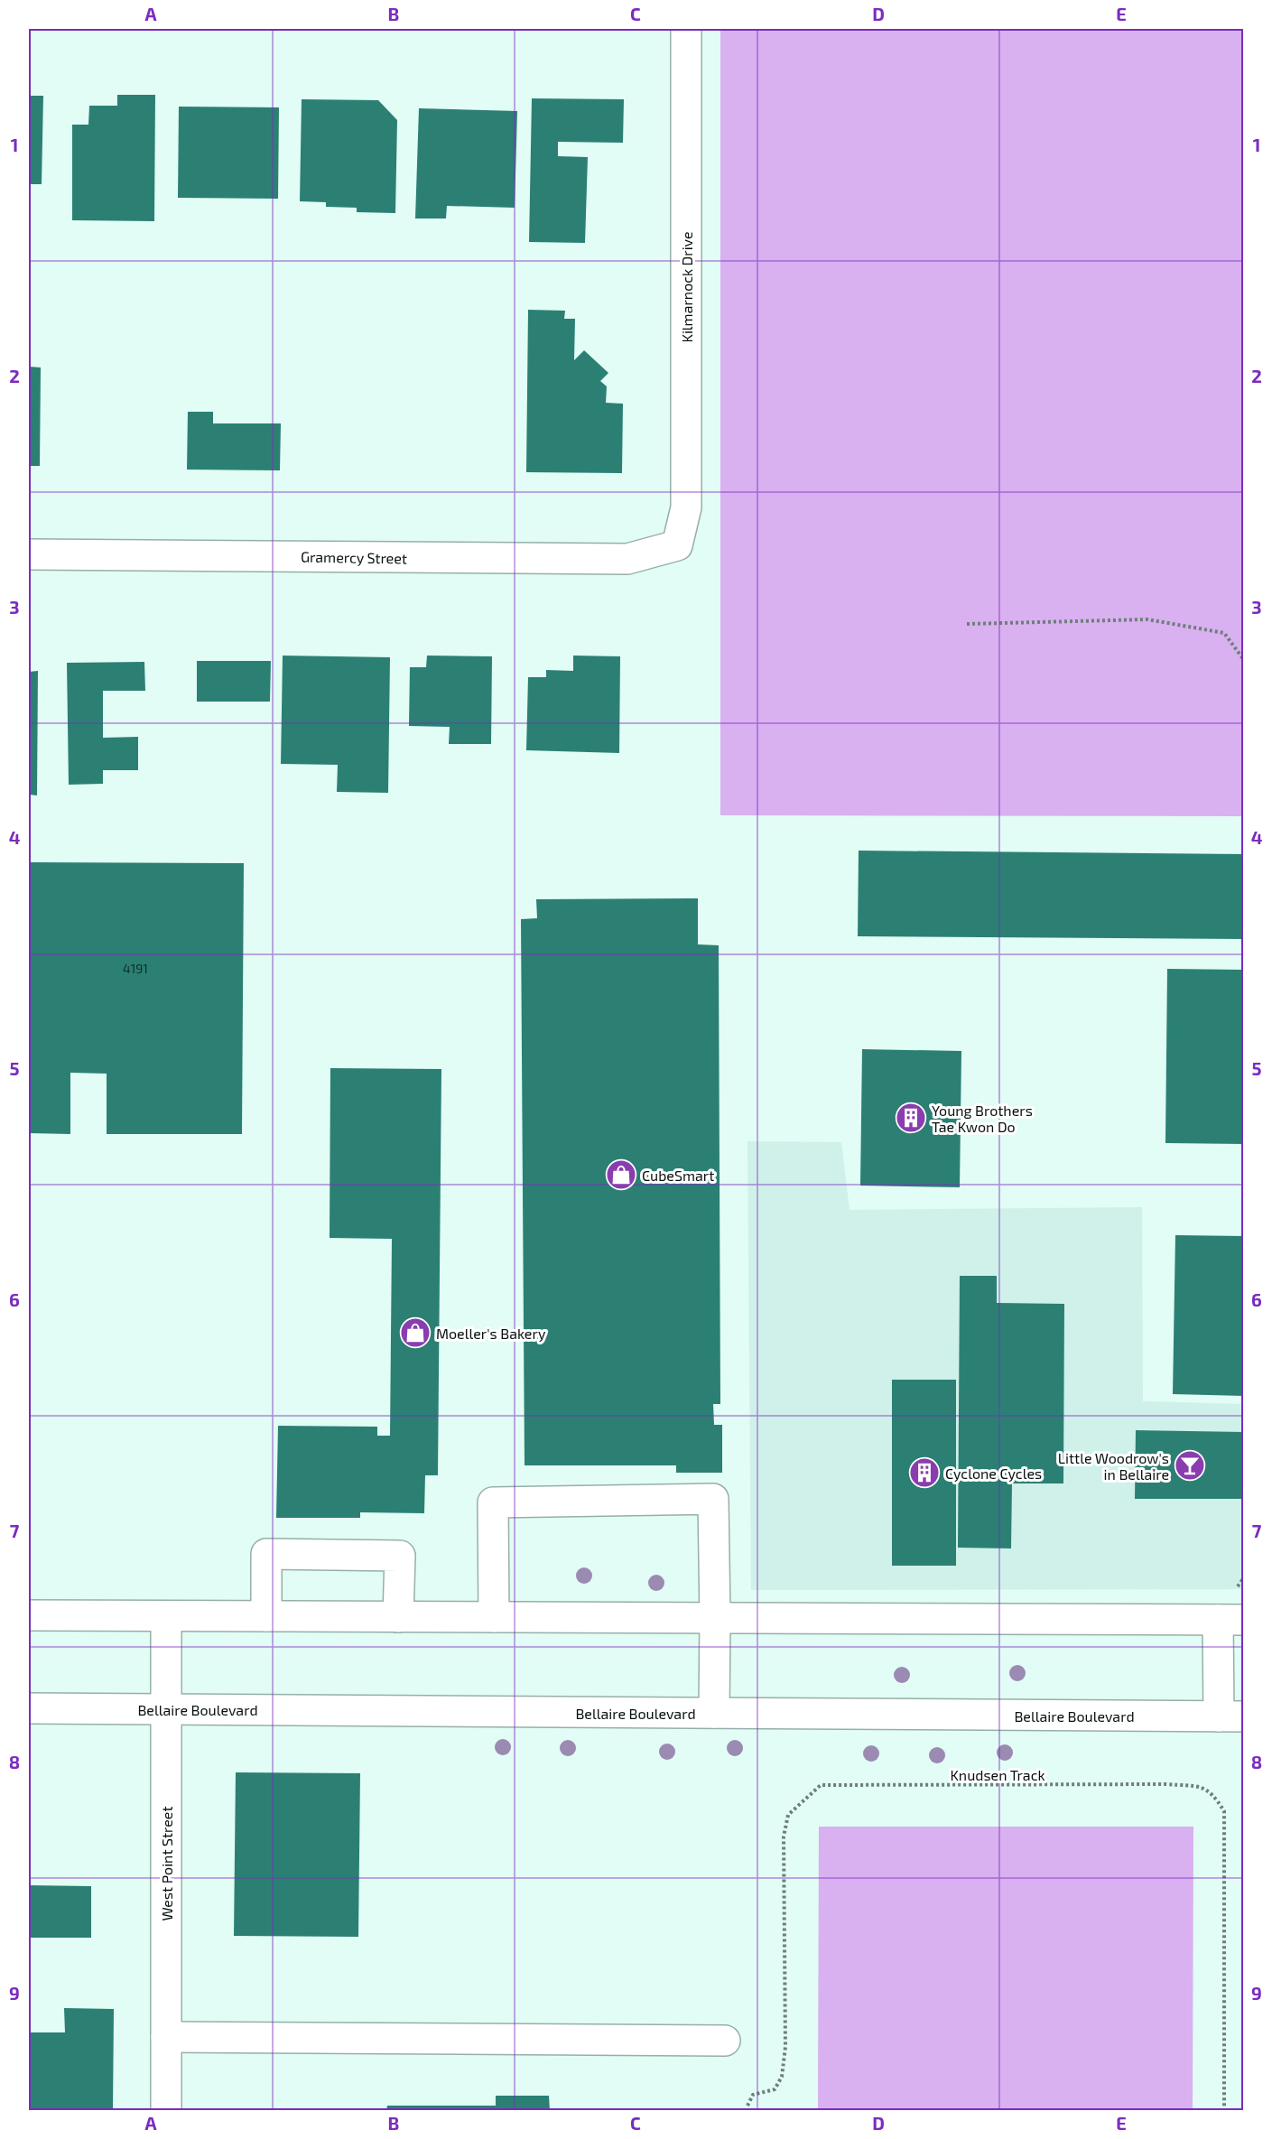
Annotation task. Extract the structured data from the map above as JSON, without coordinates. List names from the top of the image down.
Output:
{
  "streets": {
    "main road": [
      "Kilmarnock Drive",
      "Gramercy Street",
      "Bellaire Boulevard",
      "West Point Street"
    ],
    "path": ["Knudsen Track"]
  },
  "crossings": [
    ["Kilmarnock Drive", "Gramercy Street"],
    ["Bellaire Boulevard", "West Point Street"]
  ],
  "places": {
    "building": ["Young Brothers Tae Kwon Do", "Cyclone Cycles"],
    "shop": ["CubeSmart", "Moeller's Bakery"],
    "bar": ["Little Woodrow's in Bellaire"]
  },
  "house_numbers": ["4191"],
  "grid": {
    "columns": [
      "A",
      "B",
      "C",
      "D",
      "E"
    ],
    "rows": [
      "1",
      "2",
      "3",
      "4",
      "5",
      "6",
      "7",
      "8",
      "9"
    ]
  }
}
